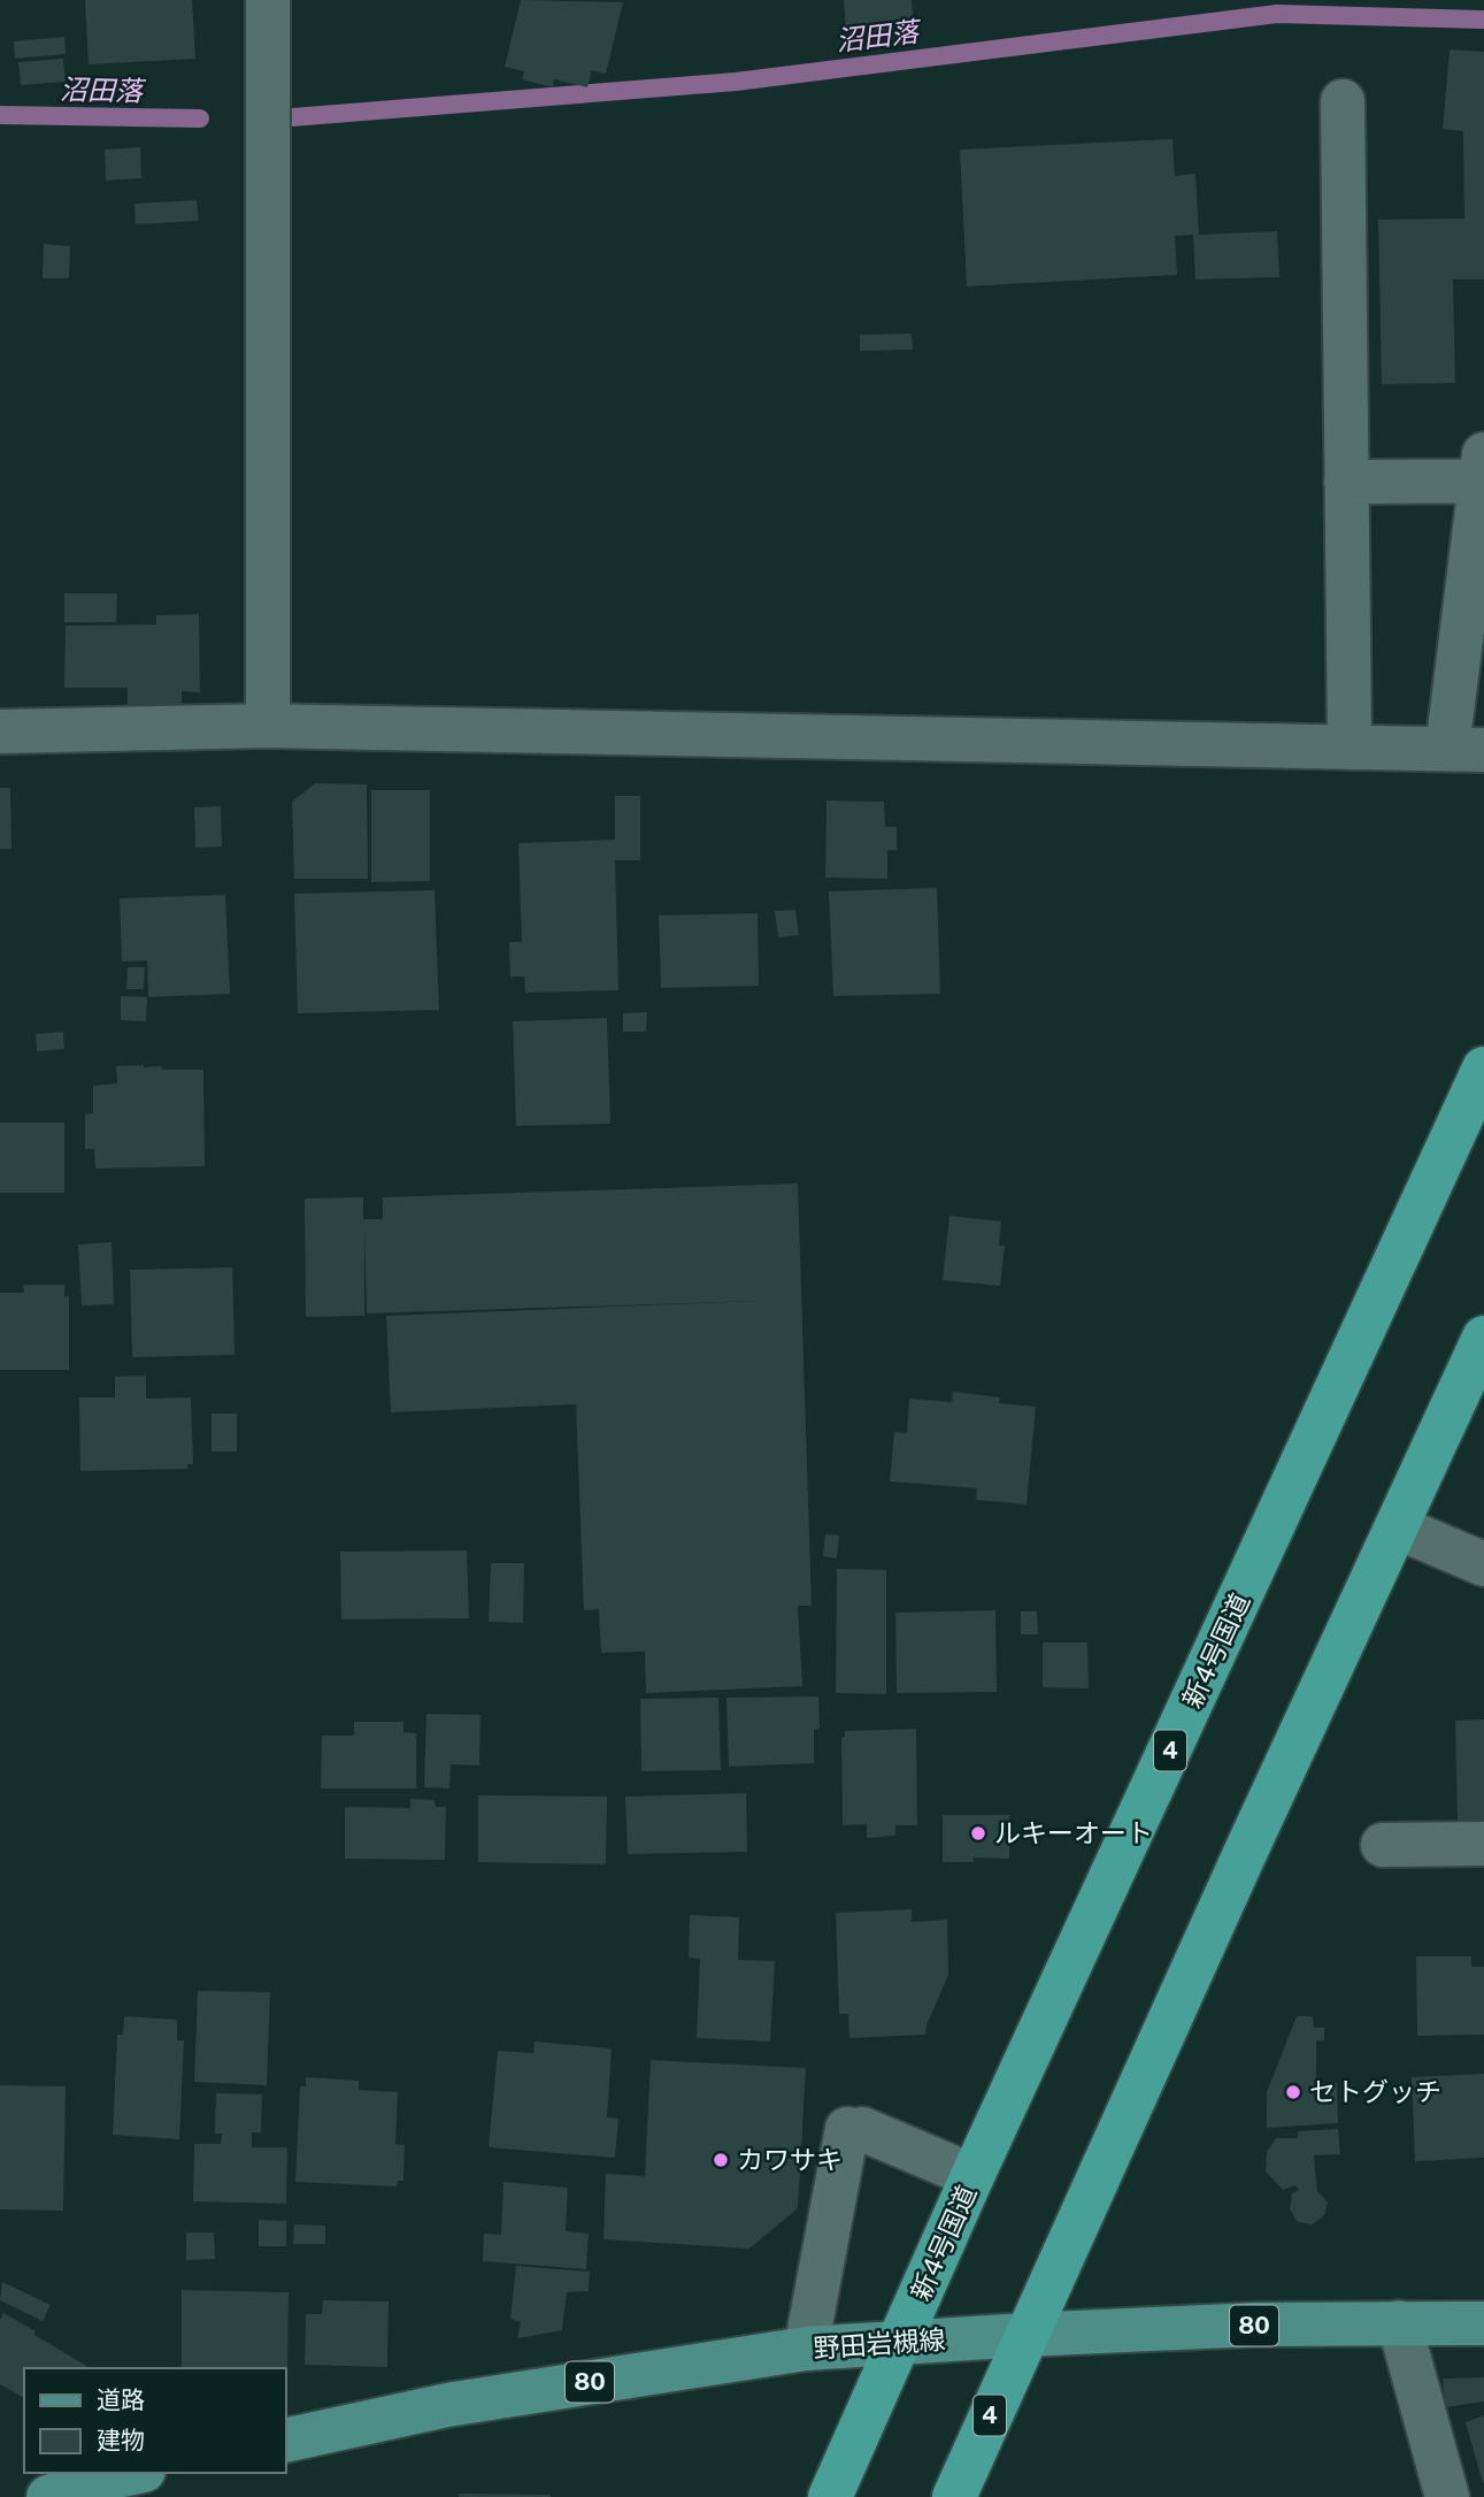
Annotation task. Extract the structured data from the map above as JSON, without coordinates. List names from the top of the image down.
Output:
{
  "streets": {
    "highway": ["新4号国道", "4"],
    "main road": ["80", "野田岩槻線"]
  },
  "crossings": [
    ["新4号国道", "野田岩槻線"],
    ["4", "野田岩槻線"]
  ],
  "water": ["沼田落"],
  "places": ["ルキーオート", "セトグッチ", "カワサキ"],
  "legend": ["道路", "建物"]
}
